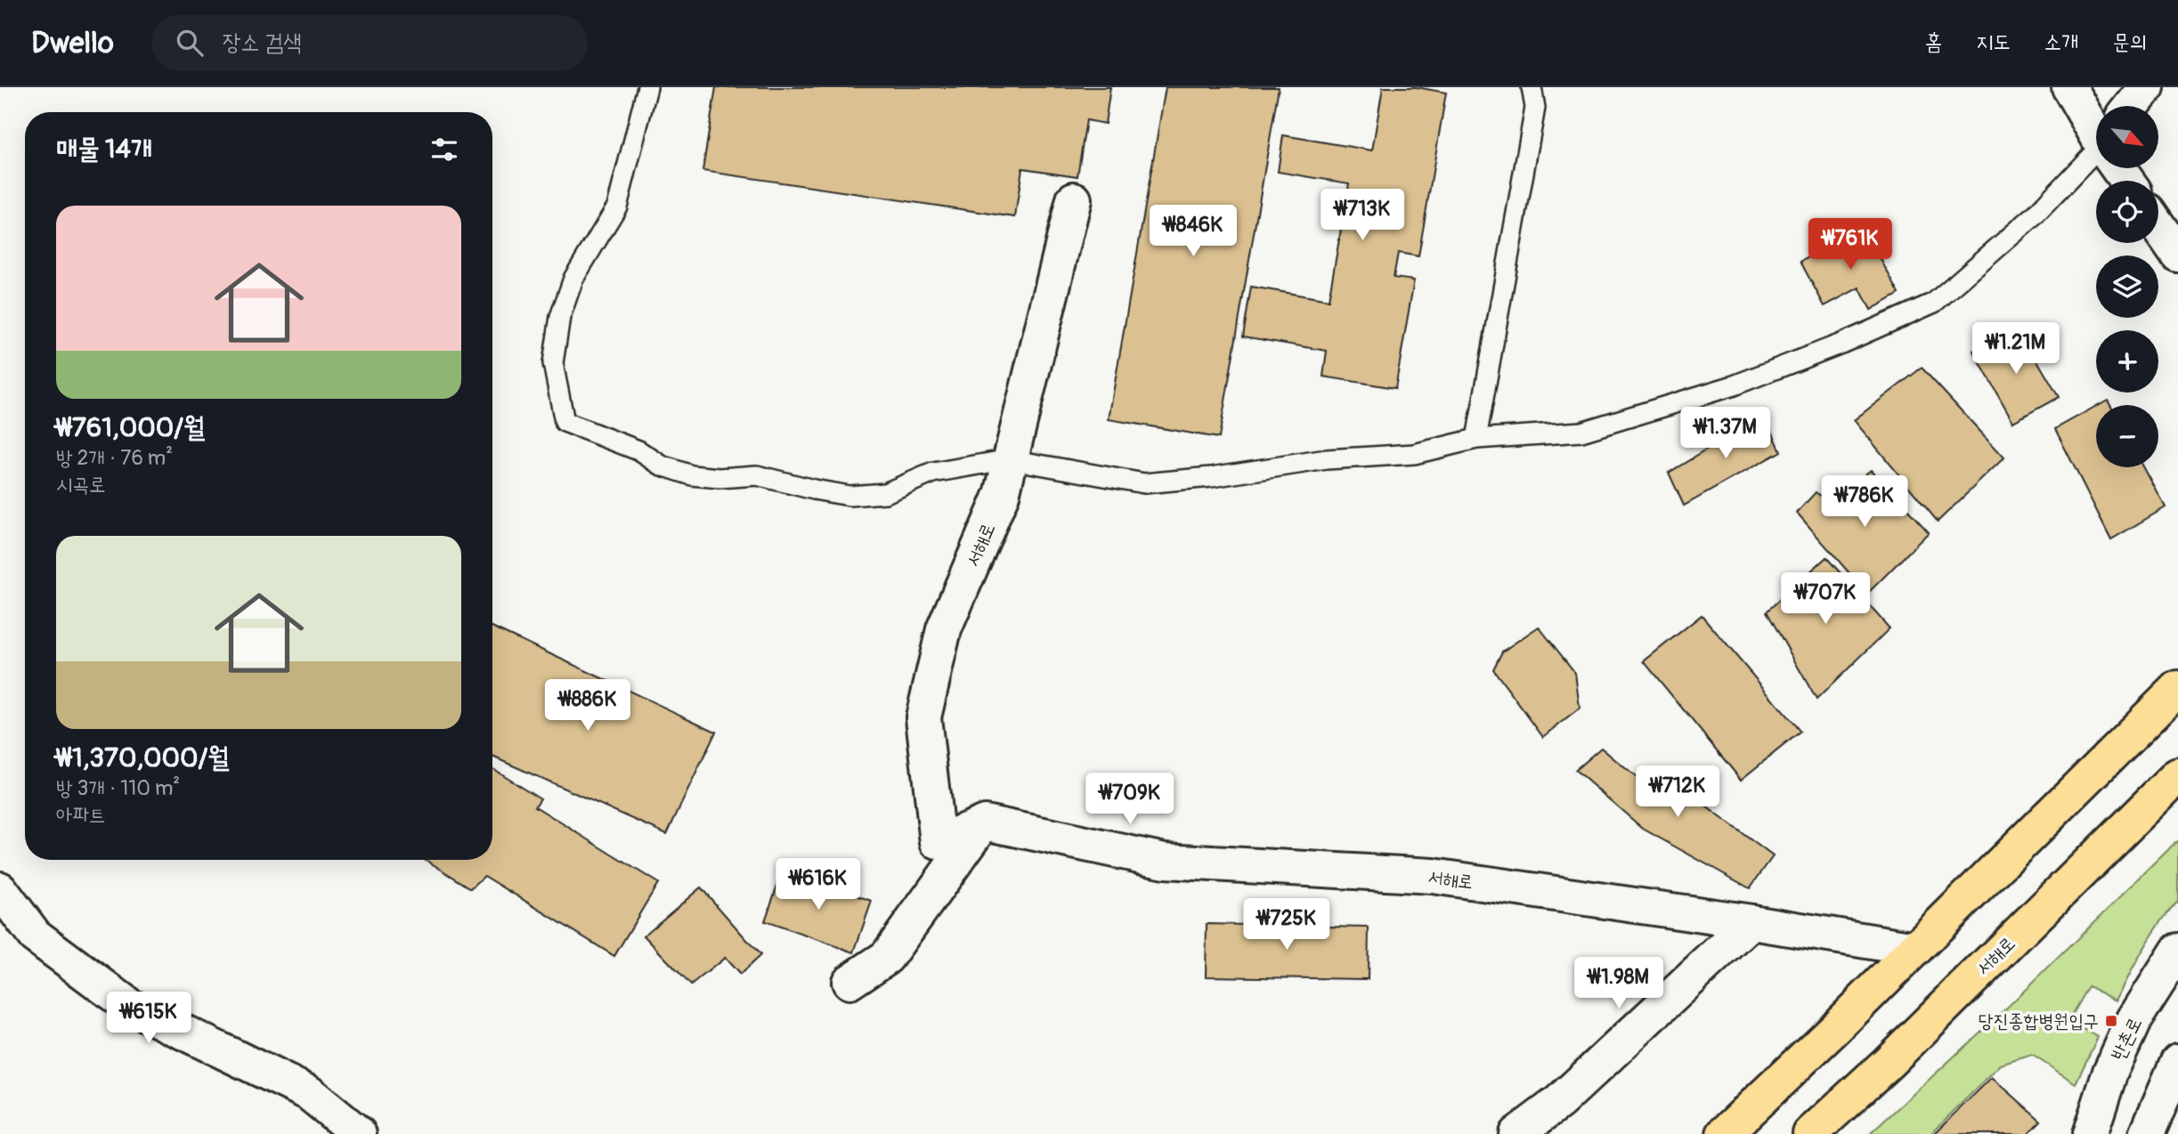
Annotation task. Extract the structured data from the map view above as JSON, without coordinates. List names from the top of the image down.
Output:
{
  "streets": {
    "highway": ["서해로"],
    "street": ["반촌로"]
  },
  "places": {
    "transit": ["당진종합병원입구"]
  },
  "north": "bottom right",
  "page": {
    "header": "Dwello",
    "search": "장소 검색",
    "nav": [
      "홈",
      "지도",
      "소개",
      "문의"
    ],
    "map_buttons": ["+", "−"],
    "heading": "매물 14개",
    "list": [
      {
        "name": "₩761,000/월",
        "note": "방 2개 · 76 m² · 시곡로"
      },
      {
        "name": "₩1,370,000/월",
        "note": "방 3개 · 110 m² · 아파트"
      }
    ],
    "price": [
      "₩713K",
      "₩846K",
      "₩761K",
      "₩1.21M",
      "₩1.37M",
      "₩786K",
      "₩707K",
      "₩886K",
      "₩712K",
      "₩709K",
      "₩616K",
      "₩725K",
      "₩1.98M",
      "₩615K"
    ]
  }
}
